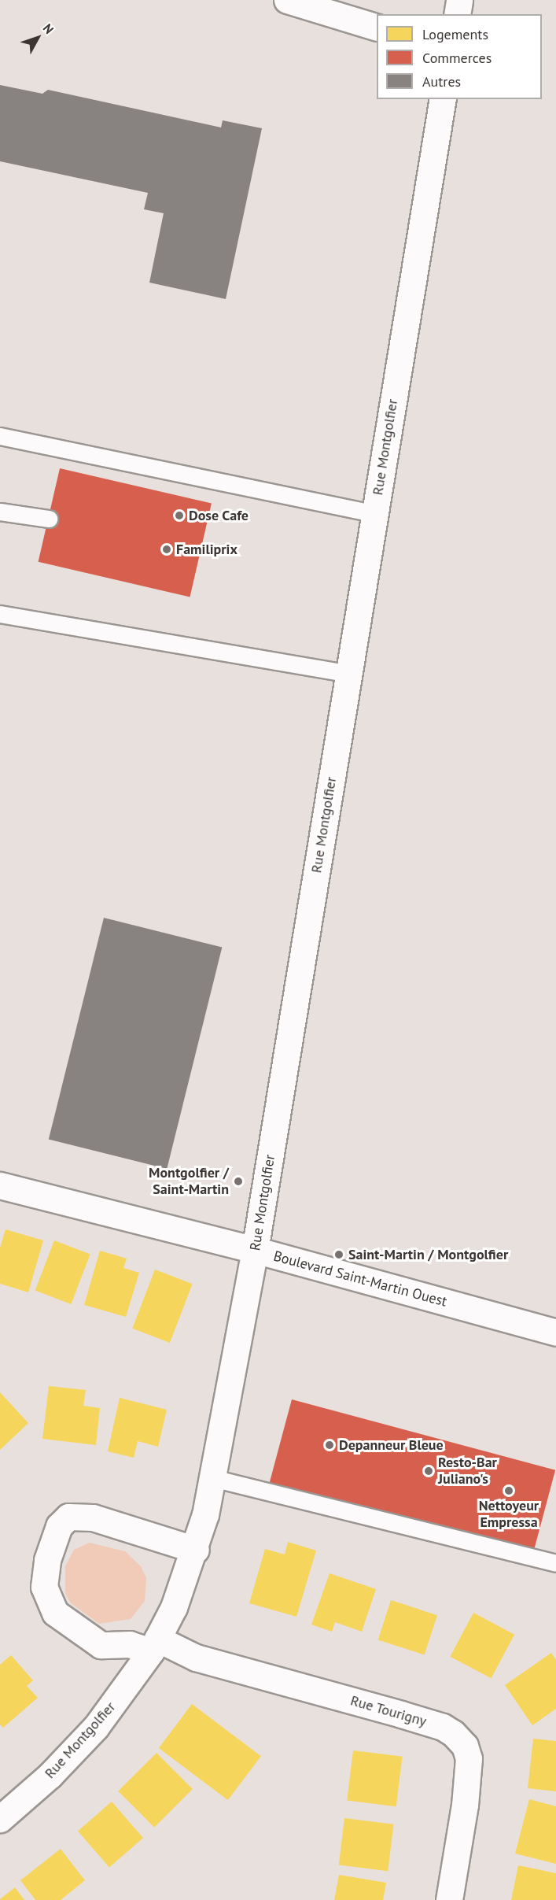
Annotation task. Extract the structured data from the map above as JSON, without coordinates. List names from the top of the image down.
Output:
{
  "streets": {
    "street": ["Rue Montgolfier", "Boulevard Saint-Martin Ouest", "Rue Tourigny"]
  },
  "crossings": [
    ["Rue Montgolfier", "Boulevard Saint-Martin Ouest"],
    ["Rue Montgolfier", "Rue Tourigny"]
  ],
  "places": [
    "Dose Cafe",
    "Familiprix",
    "Montgolfier / Saint-Martin",
    "Saint-Martin / Montgolfier",
    "Depanneur Bleue",
    "Resto-Bar Juliano's",
    "Nettoyeur Empressa"
  ],
  "legend": ["Logements", "Commerces", "Autres"],
  "north": "top right"
}
